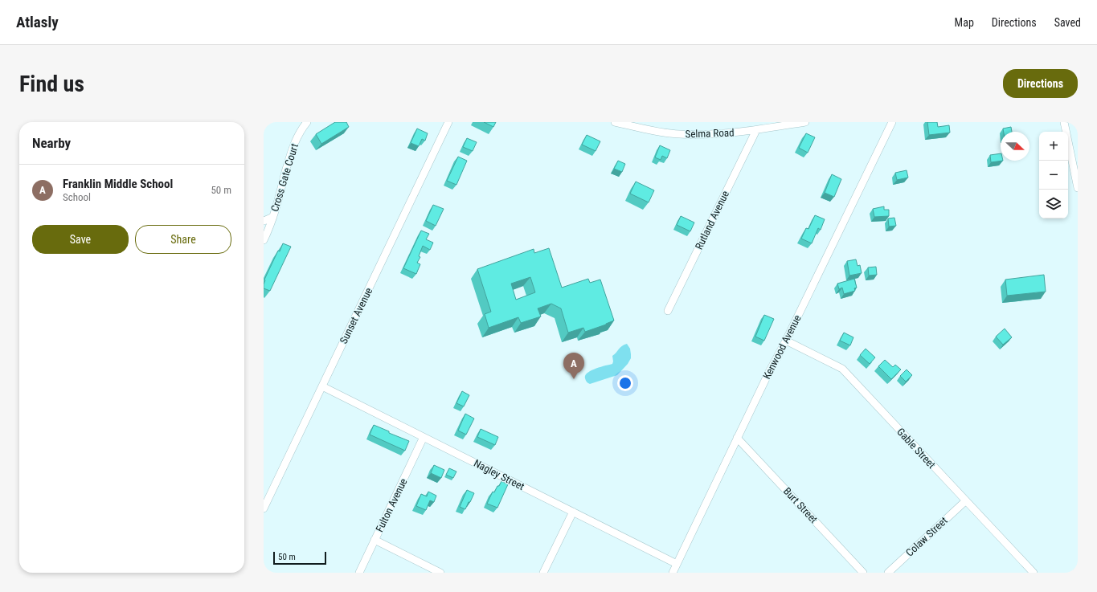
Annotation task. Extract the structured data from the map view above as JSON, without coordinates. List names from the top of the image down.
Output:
{
  "streets": {
    "street": [
      "Selma Road",
      "Cross Gate Court",
      "Rutland Avenue",
      "Sunset Avenue",
      "Kenwood Avenue",
      "Gable Street",
      "Nagley Street",
      "Fulton Avenue",
      "Burt Street",
      "Colaw Street"
    ]
  },
  "crossings": [
    ["Selma Road", "Rutland Avenue"],
    ["Sunset Avenue", "Nagley Street"],
    ["Kenwood Avenue", "Gable Street"],
    ["Kenwood Avenue", "Nagley Street"],
    ["Kenwood Avenue", "Burt Street"],
    ["Gable Street", "Colaw Street"],
    ["Nagley Street", "Fulton Avenue"]
  ],
  "scale_bar": "50 m",
  "north": "right",
  "page": {
    "header": "Atlasly",
    "nav": ["Map", "Directions", "Saved"],
    "buttons": [
      "Directions",
      ["Save", "Share"]
    ],
    "title": "Find us",
    "heading": "Nearby",
    "map_buttons": ["+", "−"],
    "list": [
      {
        "mark": "A",
        "name": "Franklin Middle School",
        "note": "School",
        "value": "50 m"
      }
    ],
    "pins": "A",
    "scale": "50 m"
  }
}
